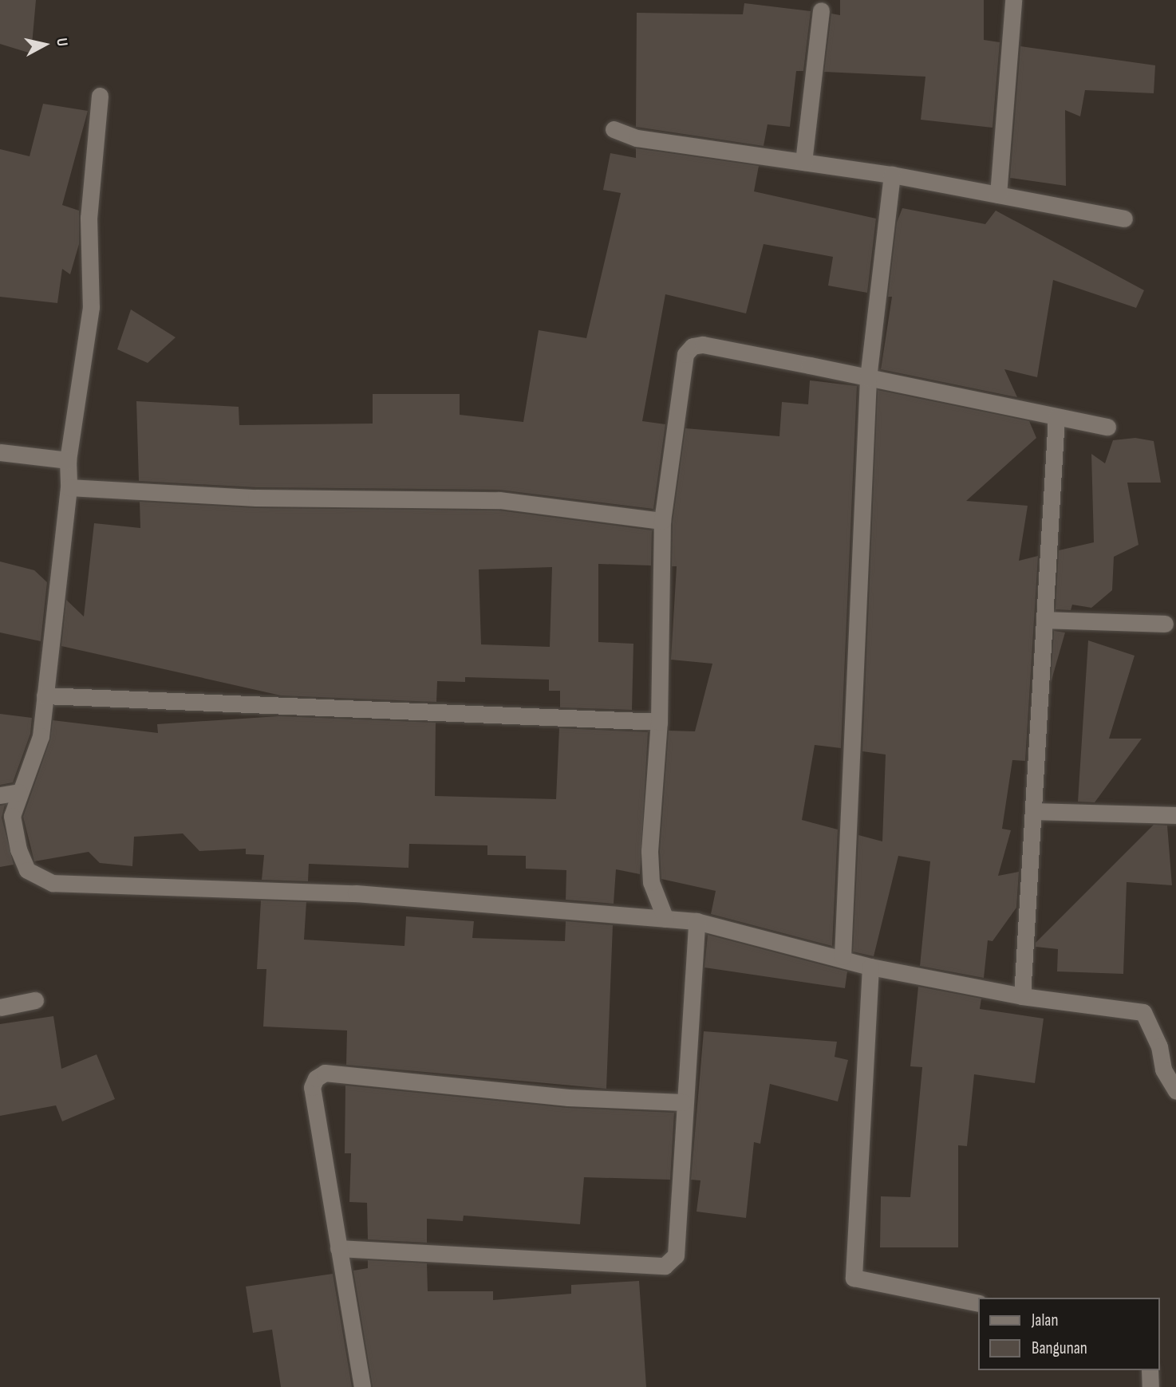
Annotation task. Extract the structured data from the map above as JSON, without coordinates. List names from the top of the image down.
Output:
{
  "legend": ["Jalan", "Bangunan"],
  "north": "right"
}
